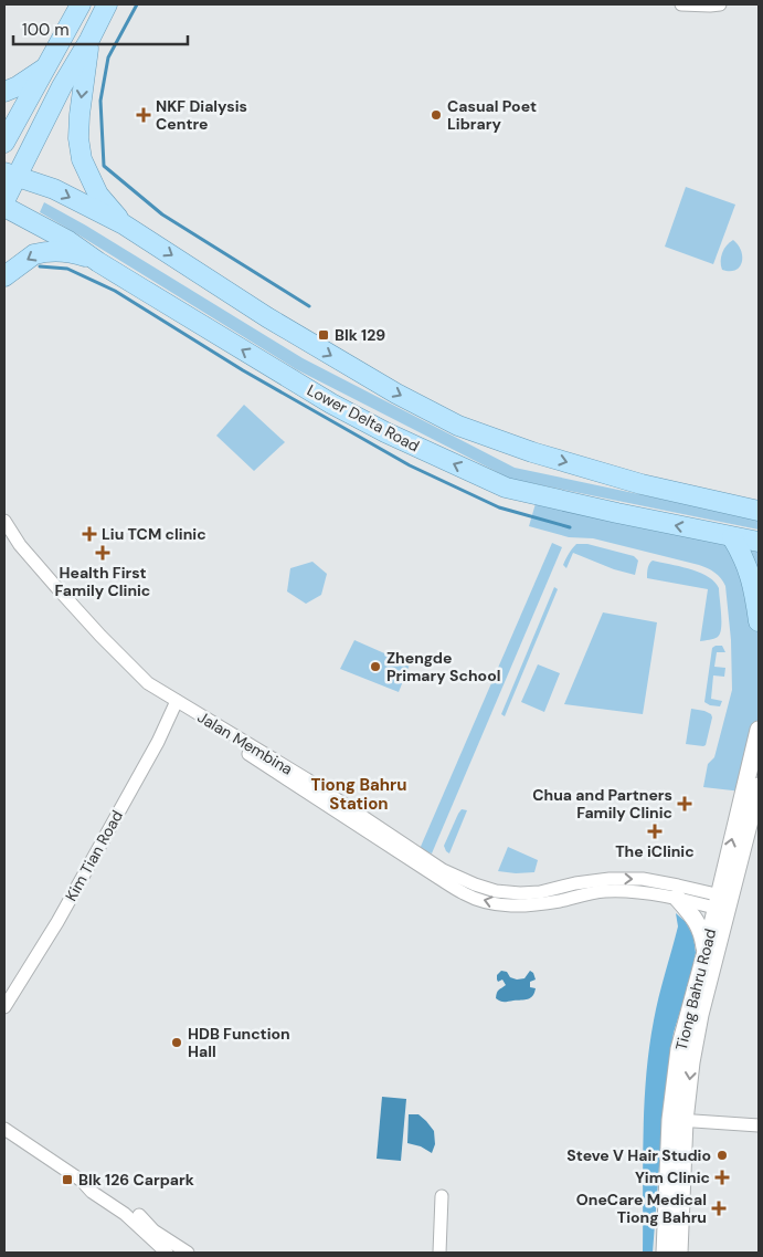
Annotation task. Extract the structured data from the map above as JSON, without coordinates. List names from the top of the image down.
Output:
{
  "streets": {
    "main road": ["Lower Delta Road", "Tiong Bahru Road"],
    "street": ["Jalan Membina", "Kim Tian Road"]
  },
  "crossings": [
    ["Jalan Membina", "Kim Tian Road"],
    ["Jalan Membina", "Tiong Bahru Road"]
  ],
  "districts": ["Tiong Bahru Station"],
  "places": {
    "health": [
      "NKF Dialysis Centre",
      "Liu TCM clinic",
      "Health First Family Clinic",
      "Chua and Partners Family Clinic",
      "The iClinic",
      "Yim Clinic",
      "OneCare Medical Tiong Bahru"
    ],
    "other": [
      "Casual Poet Library",
      "Zhengde Primary School",
      "HDB Function Hall",
      "Steve V Hair Studio"
    ],
    "transit": ["Blk 129", "Blk 126 Carpark"]
  },
  "scale_bar": "100 m"
}
